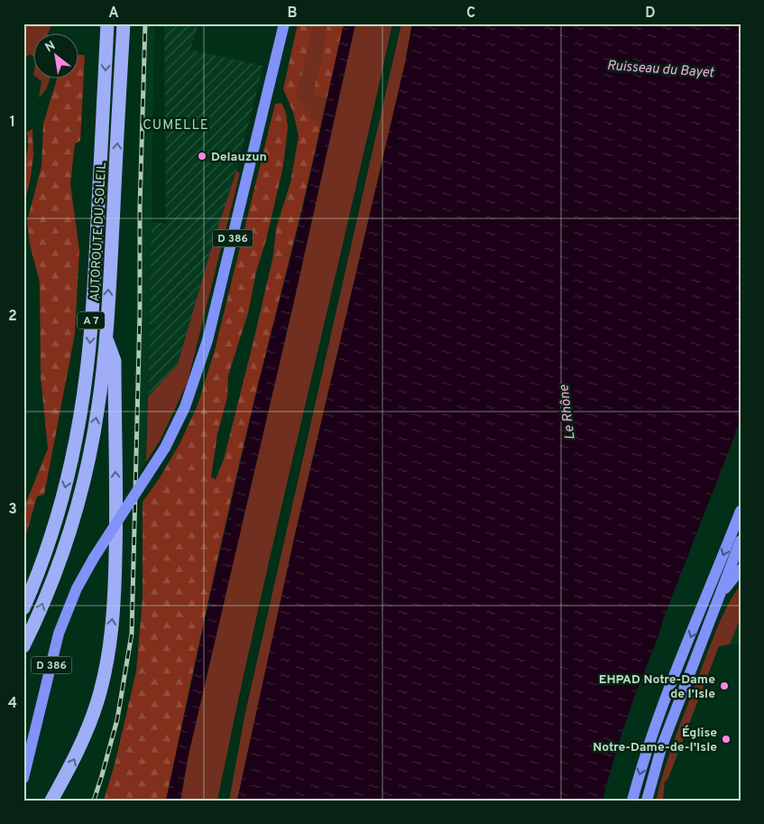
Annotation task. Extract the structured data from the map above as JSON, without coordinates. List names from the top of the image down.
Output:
{
  "streets": {
    "highway": ["AUTOROUTE DU SOLEIL", "A 7"],
    "main road": ["D 386"]
  },
  "districts": ["CUMELLE"],
  "water": ["Ruisseau du Bayet", "Le Rhône"],
  "places": ["Delauzun", "EHPAD Notre-Dame de l’Isle", "Église Notre-Dame-de-l'Isle"],
  "north": "top left",
  "grid": {
    "columns": [
      "A",
      "B",
      "C",
      "D"
    ],
    "rows": [
      "1",
      "2",
      "3",
      "4"
    ]
  }
}
